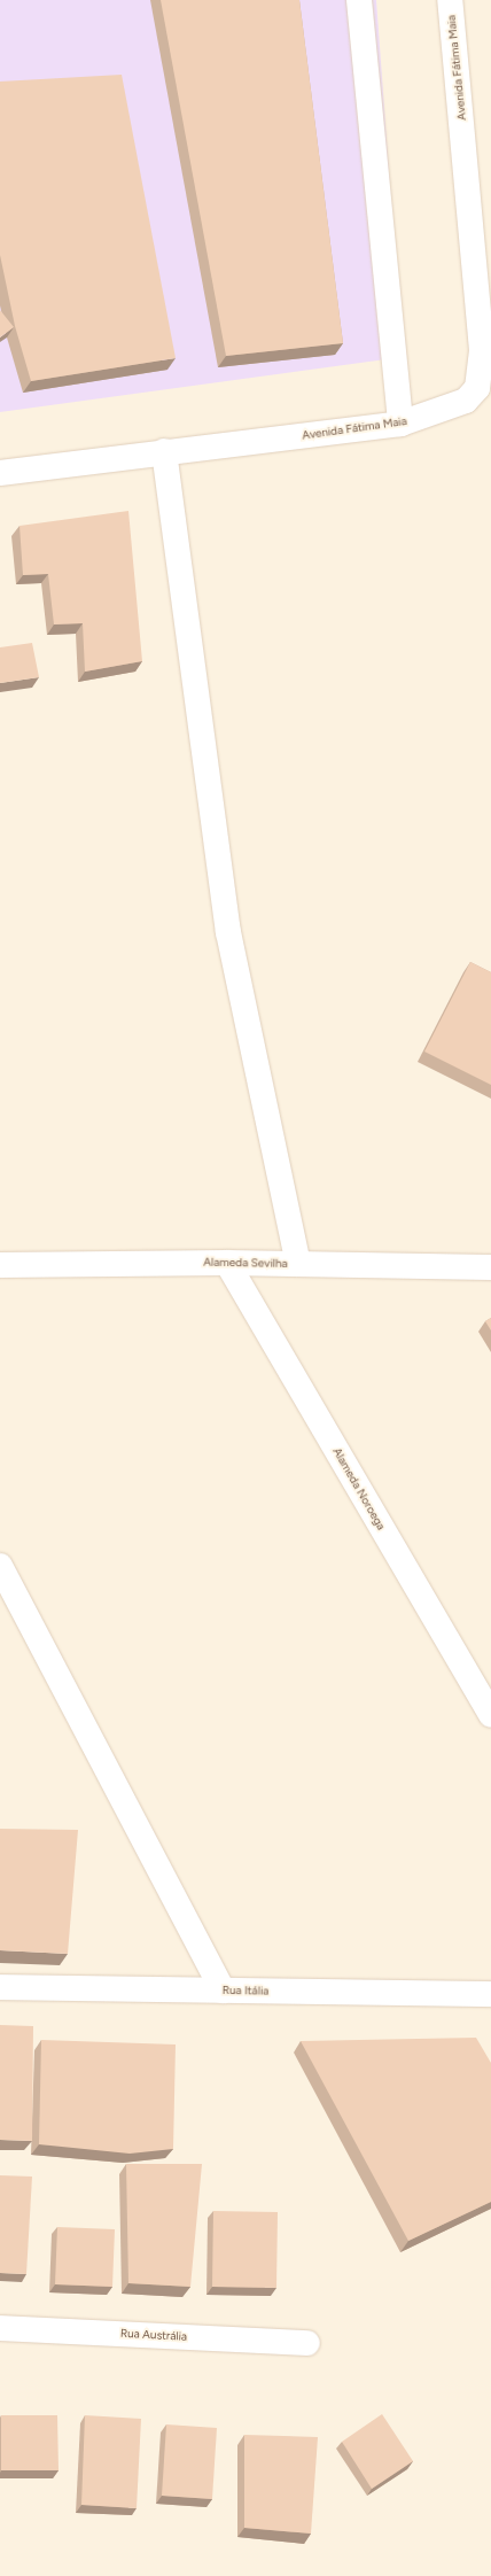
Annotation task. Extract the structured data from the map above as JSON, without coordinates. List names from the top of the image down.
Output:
{
  "streets": {
    "street": [
      "Avenida Fátima Maia",
      "Alameda Sevilha",
      "Alameda Noroega",
      "Rua Itália",
      "Rua Austrália"
    ]
  },
  "crossings": [
    ["Alameda Sevilha", "Alameda Noroega"]
  ]
}
